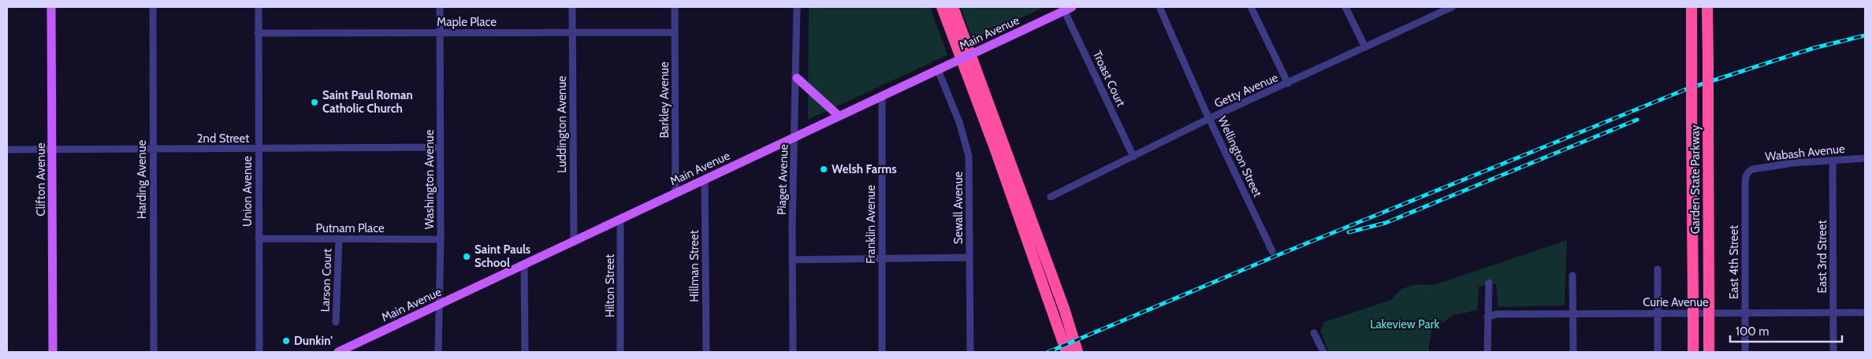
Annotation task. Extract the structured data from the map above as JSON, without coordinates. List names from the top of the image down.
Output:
{
  "streets": {
    "highway": ["Garden State Parkway"],
    "main road": ["Main Avenue", "Clifton Avenue"],
    "street": [
      "Maple Place",
      "Troast Court",
      "Getty Avenue",
      "Barkley Avenue",
      "Luddington Avenue",
      "2nd Street",
      "Wabash Avenue",
      "Wellington Street",
      "Harding Avenue",
      "Washington Avenue",
      "Piaget Avenue",
      "Union Avenue",
      "Sewall Avenue",
      "Franklin Avenue",
      "Putnam Place",
      "East 3rd Street",
      "East 4th Street",
      "Hillman Street",
      "Larson Court",
      "Hilton Street",
      "Curie Avenue"
    ]
  },
  "crossings": [
    ["Maple Place", "Barkley Avenue"],
    ["Maple Place", "Luddington Avenue"],
    ["Maple Place", "Washington Avenue"],
    ["Maple Place", "Union Avenue"],
    ["Main Avenue", "Troast Court"],
    ["Main Avenue", "Barkley Avenue"],
    ["Main Avenue", "Luddington Avenue"],
    ["Main Avenue", "Washington Avenue"],
    ["Main Avenue", "Piaget Avenue"],
    ["Main Avenue", "Sewall Avenue"],
    ["Main Avenue", "Franklin Avenue"],
    ["Main Avenue", "Hillman Street"],
    ["Main Avenue", "Hilton Street"],
    ["Troast Court", "Getty Avenue"],
    ["Getty Avenue", "Wellington Street"],
    ["2nd Street", "Clifton Avenue"],
    ["2nd Street", "Harding Avenue"],
    ["2nd Street", "Washington Avenue"],
    ["2nd Street", "Union Avenue"],
    ["Wabash Avenue", "East 3rd Street"],
    ["Wabash Avenue", "East 4th Street"],
    ["Washington Avenue", "Putnam Place"],
    ["Union Avenue", "Putnam Place"],
    ["Putnam Place", "Larson Court"],
    ["East 3rd Street", "Curie Avenue"],
    ["East 4th Street", "Curie Avenue"]
  ],
  "parks": ["Lakeview Park"],
  "places": [
    "Saint Paul Roman Catholic Church",
    "Welsh Farms",
    "Saint Pauls School",
    "Dunkin'"
  ],
  "scale_bar": "100 m"
}
